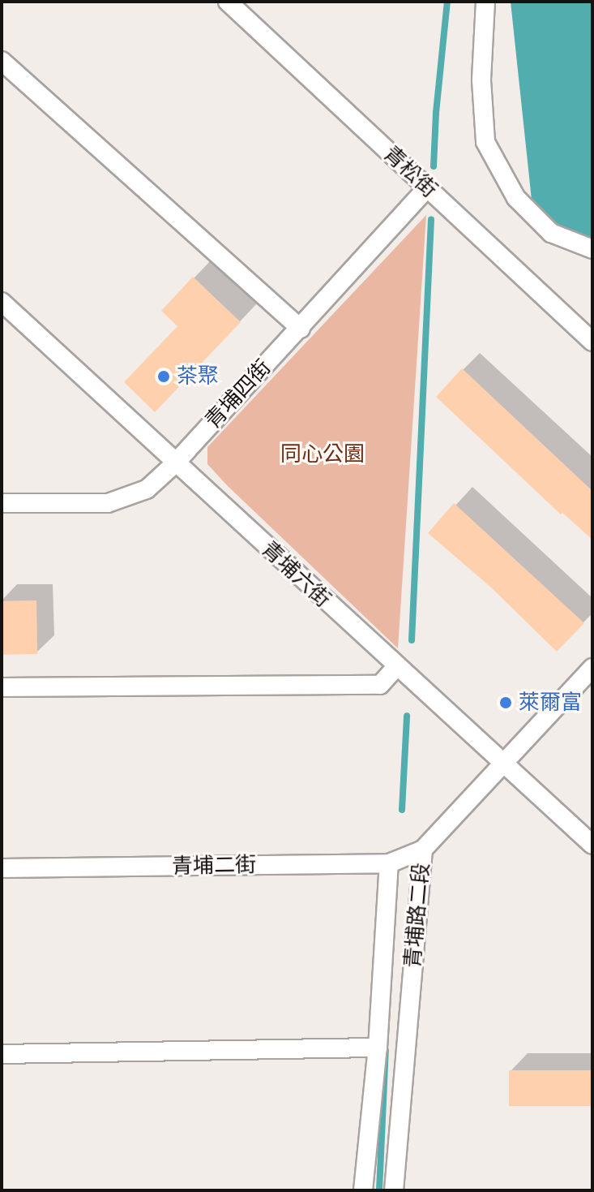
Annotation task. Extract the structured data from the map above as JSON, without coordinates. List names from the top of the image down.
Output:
{
  "streets": {
    "street": [
      "青松街",
      "青埔四街",
      "青埔六街",
      "青埔二街",
      "青埔路二段"
    ]
  },
  "crossings": [
    ["青松街", "青埔四街"],
    ["青埔四街", "青埔六街"],
    ["青埔六街", "青埔路二段"],
    ["青埔二街", "青埔路二段"]
  ],
  "parks": ["同心公園"],
  "places": ["茶聚", "萊爾富"]
}
